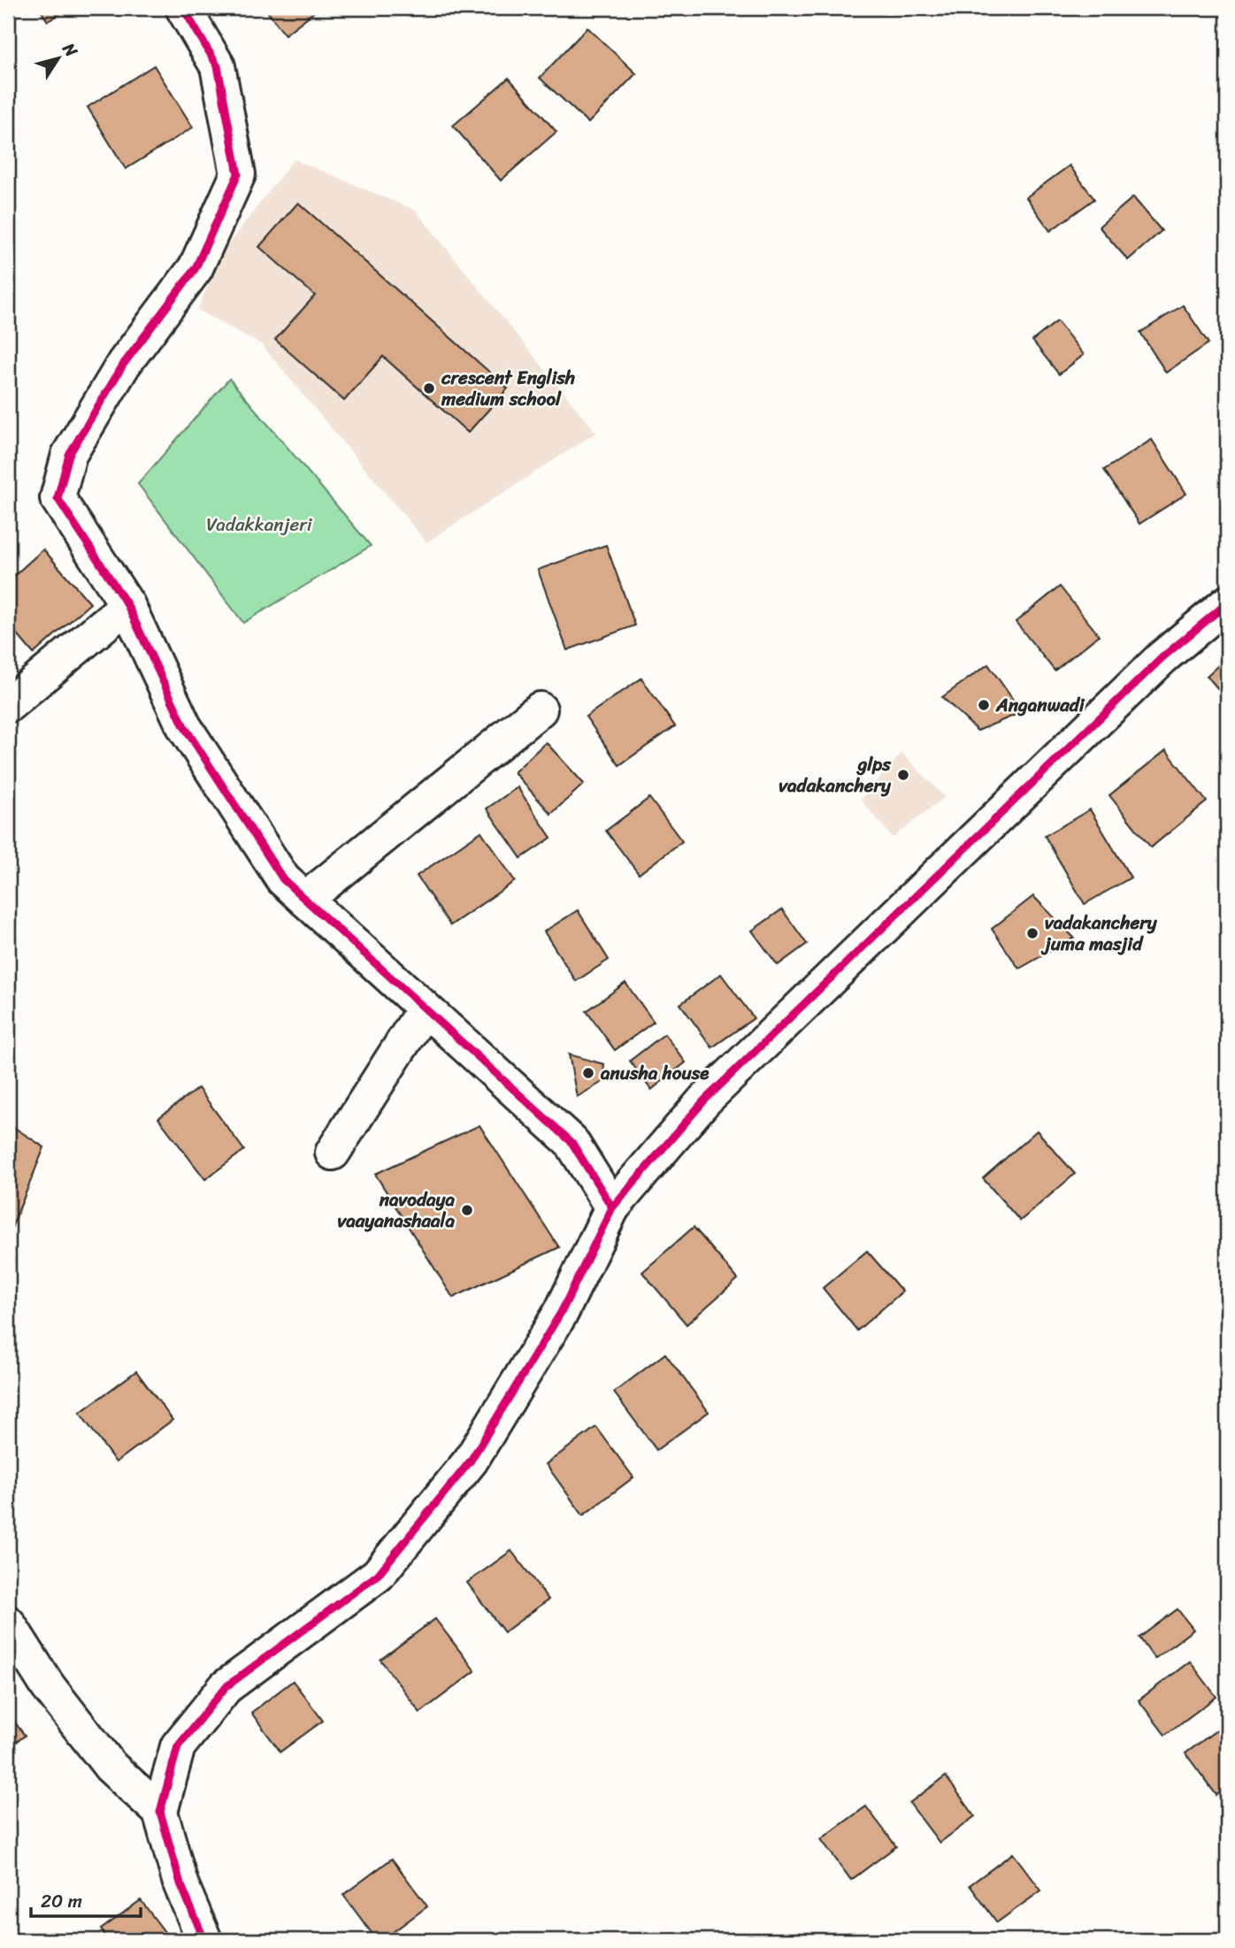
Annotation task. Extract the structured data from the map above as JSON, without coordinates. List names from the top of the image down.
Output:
{
  "parks": ["Vadakkanjeri"],
  "places": [
    "crescent English medium school",
    "Anganwadi",
    "glps vadakanchery",
    "vadakanchery juma masjid",
    "anusha house",
    "navodaya vaayanashaala"
  ],
  "scale_bar": "20 m",
  "north": "top right"
}
